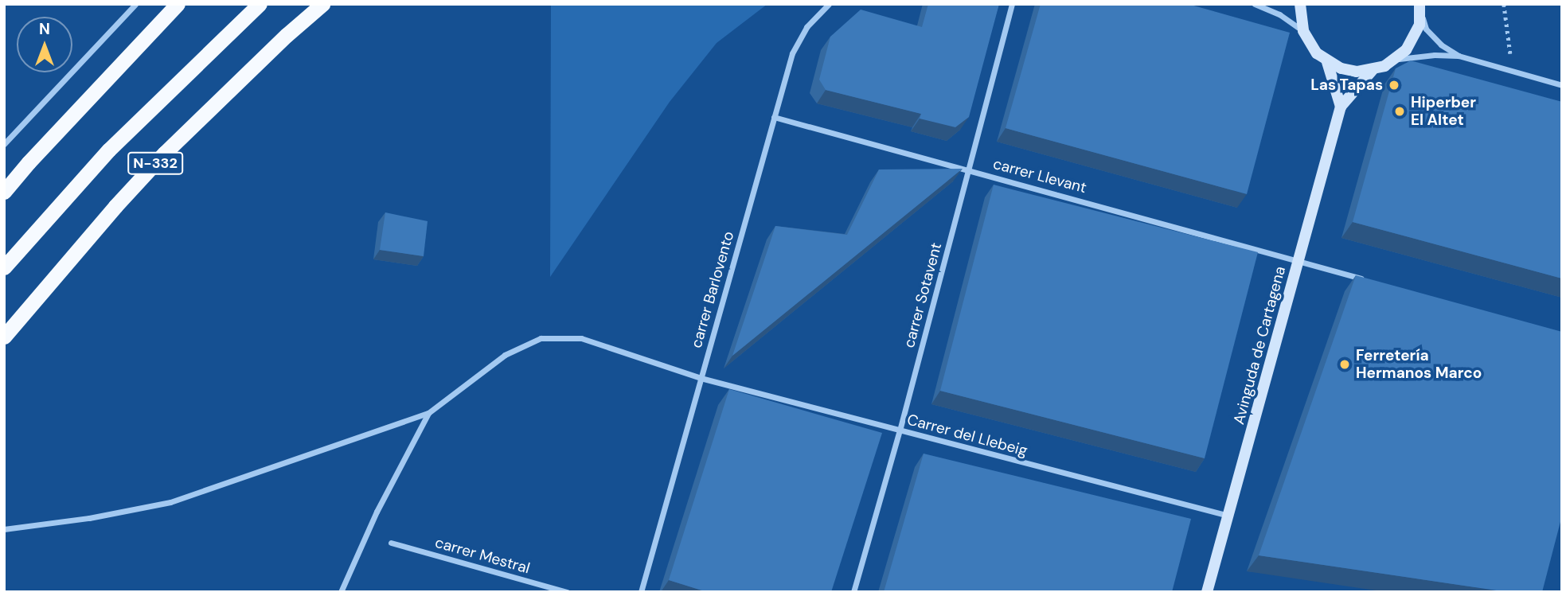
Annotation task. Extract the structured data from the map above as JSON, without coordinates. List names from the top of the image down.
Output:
{
  "streets": {
    "highway": ["N-332"],
    "main road": ["Avinguda de Cartagena"],
    "street": [
      "carrer Llevant",
      "carrer Barlovento",
      "carrer Sotavent",
      "Carrer del Llebeig",
      "carrer Mestral"
    ]
  },
  "crossings": [
    ["carrer Llevant", "carrer Barlovento"],
    ["carrer Llevant", "carrer Sotavent"],
    ["carrer Llevant", "Avinguda de Cartagena"],
    ["carrer Barlovento", "Carrer del Llebeig"],
    ["carrer Sotavent", "Carrer del Llebeig"],
    ["Avinguda de Cartagena", "Carrer del Llebeig"]
  ],
  "places": ["Las Tapas", "Hiperber El Altet", "Ferretería Hermanos Marco"],
  "north": "top"
}
